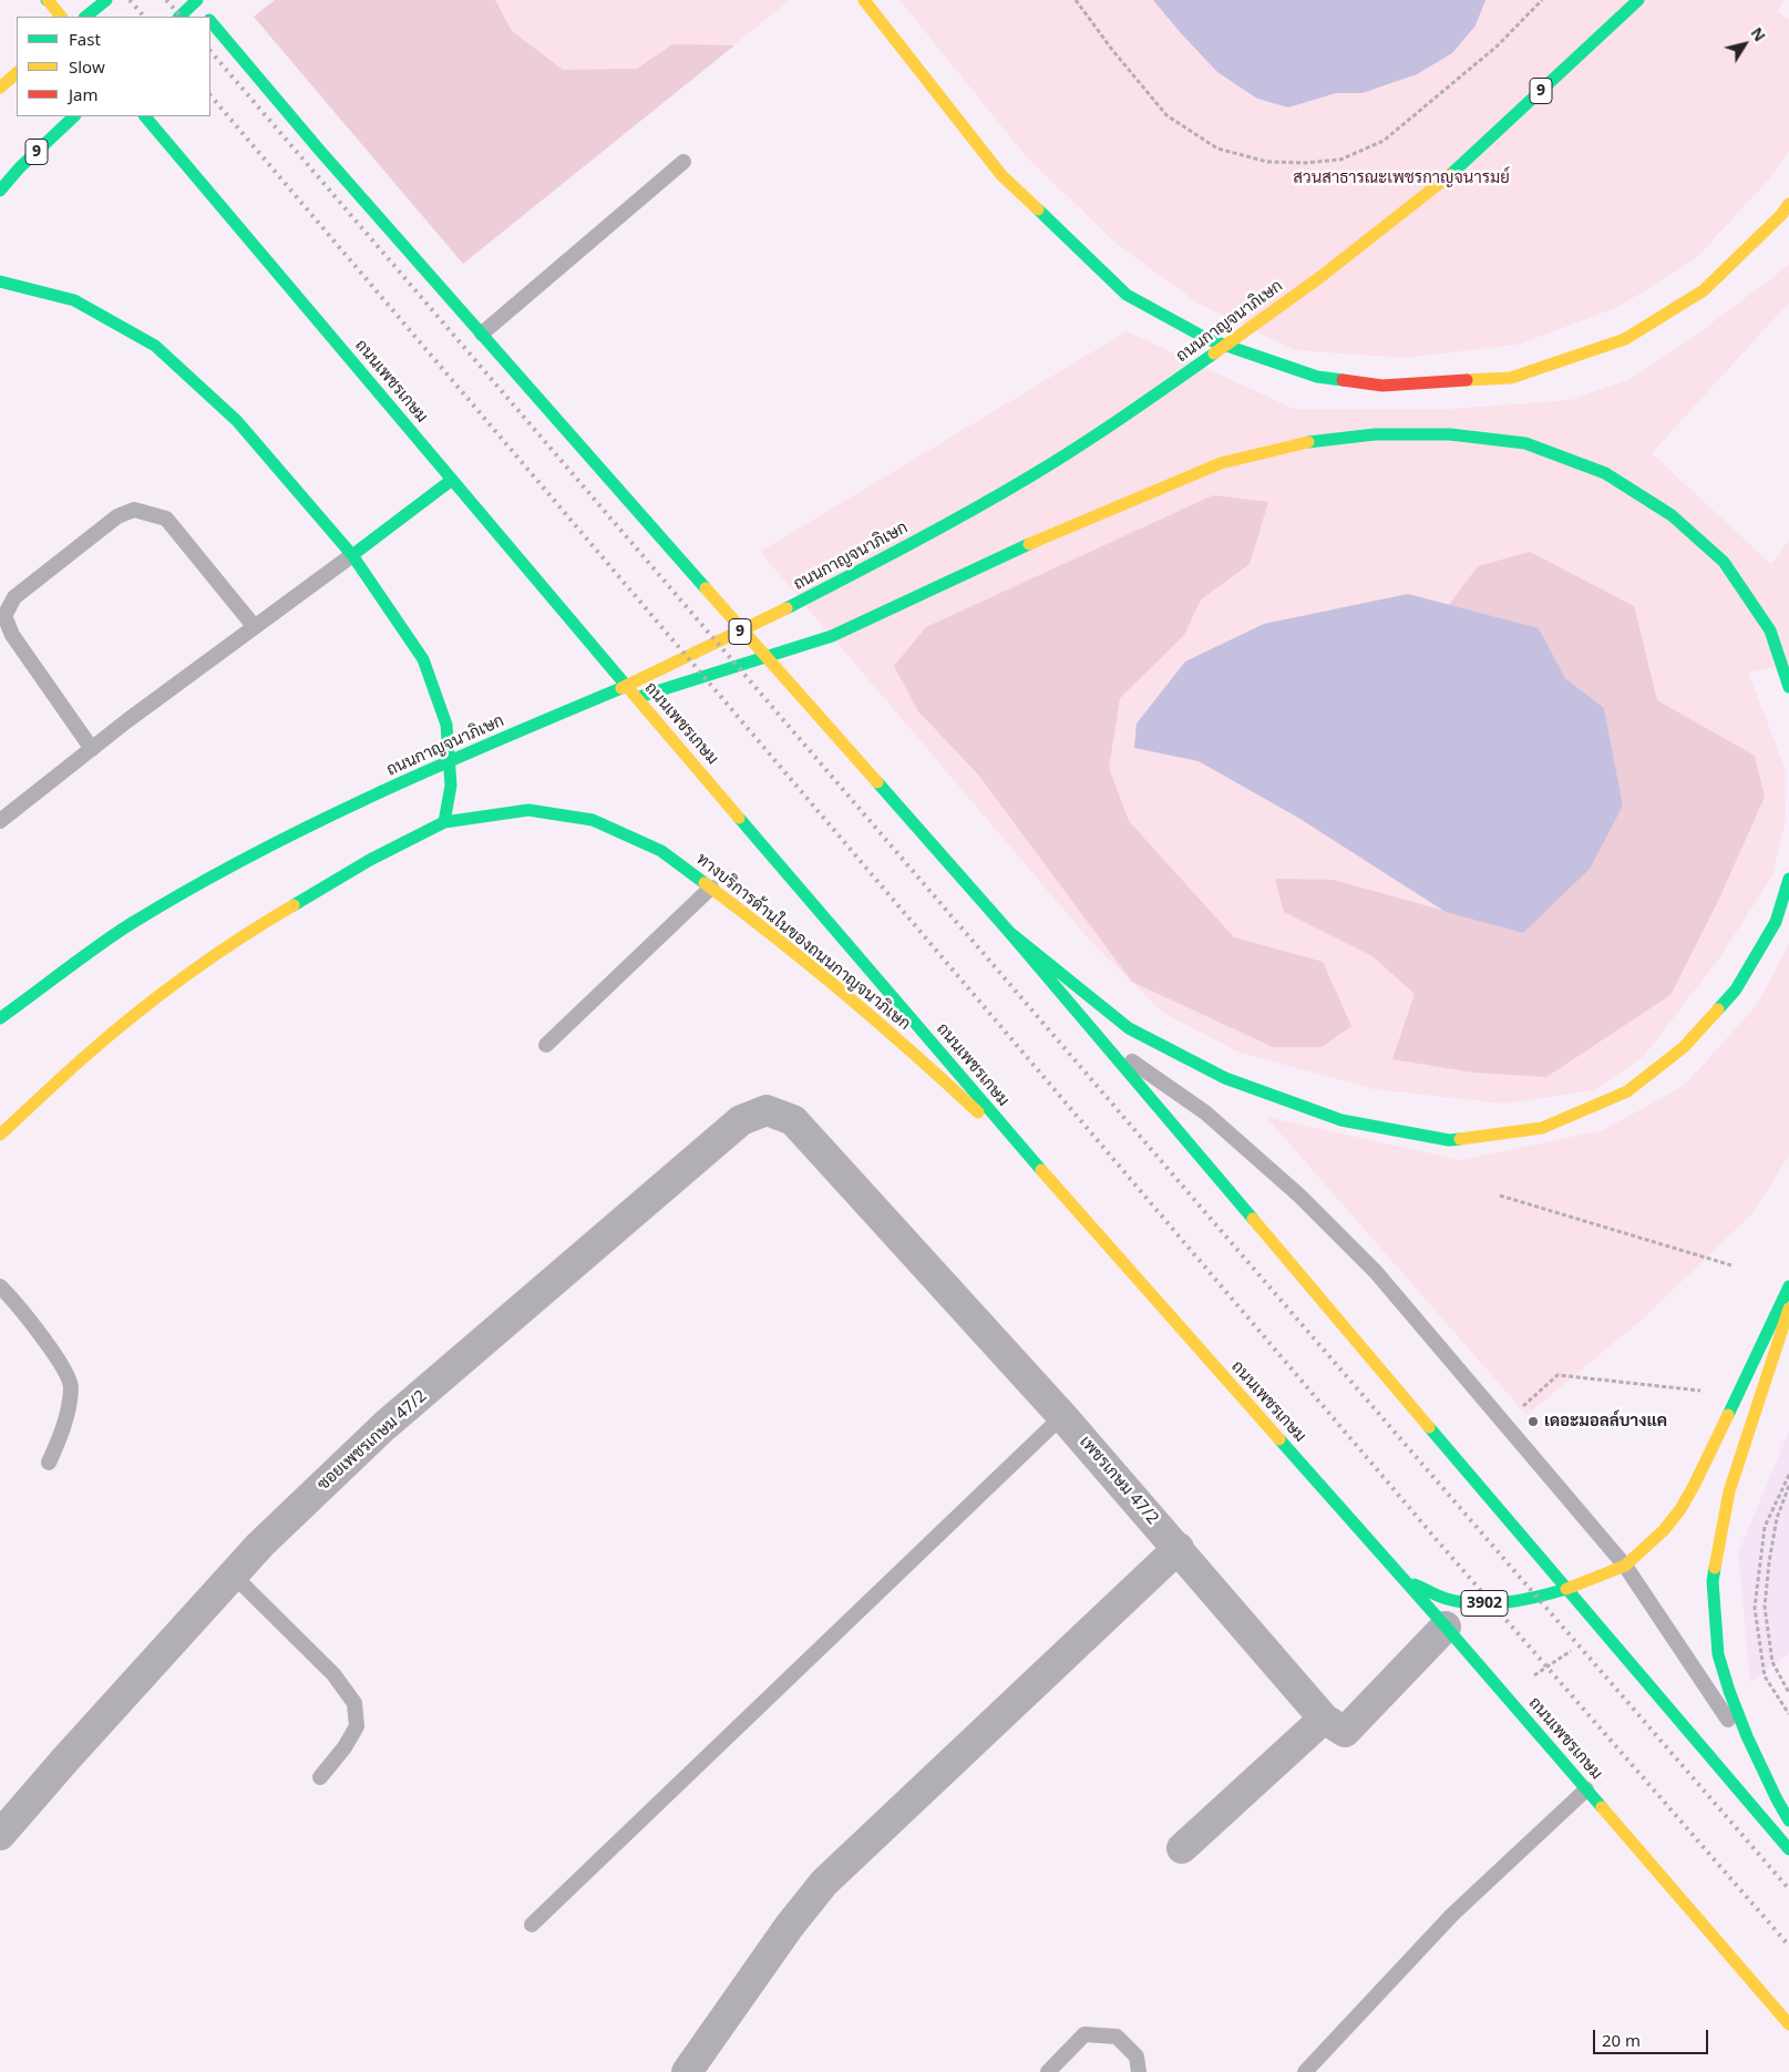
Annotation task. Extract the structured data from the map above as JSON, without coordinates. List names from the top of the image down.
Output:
{
  "streets": {
    "main road": [
      "9",
      "ถนนกาญจนาภิเษก",
      "ถนนเพชรเกษม",
      "ทางบริการด้านในของถนนกาญจนาภิเษก",
      "3902"
    ],
    "street": ["ซอยเพชรเกษม 47/2", "เพชรเกษม 47/2"]
  },
  "crossings": [
    ["ถนนเพชรเกษม", "ทางบริการด้านในของถนนกาญจนาภิเษก"],
    ["ถนนเพชรเกษม", "เพชรเกษม 47/2"],
    ["ถนนเพชรเกษม", "3902"],
    ["ซอยเพชรเกษม 47/2", "เพชรเกษม 47/2"]
  ],
  "parks": ["สวนสาธารณะเพชรกาญจนารมย์"],
  "places": ["เดอะมอลล์บางแค"],
  "legend": ["Fast", "Slow", "Jam"],
  "scale_bar": "20 m",
  "north": "top right"
}
